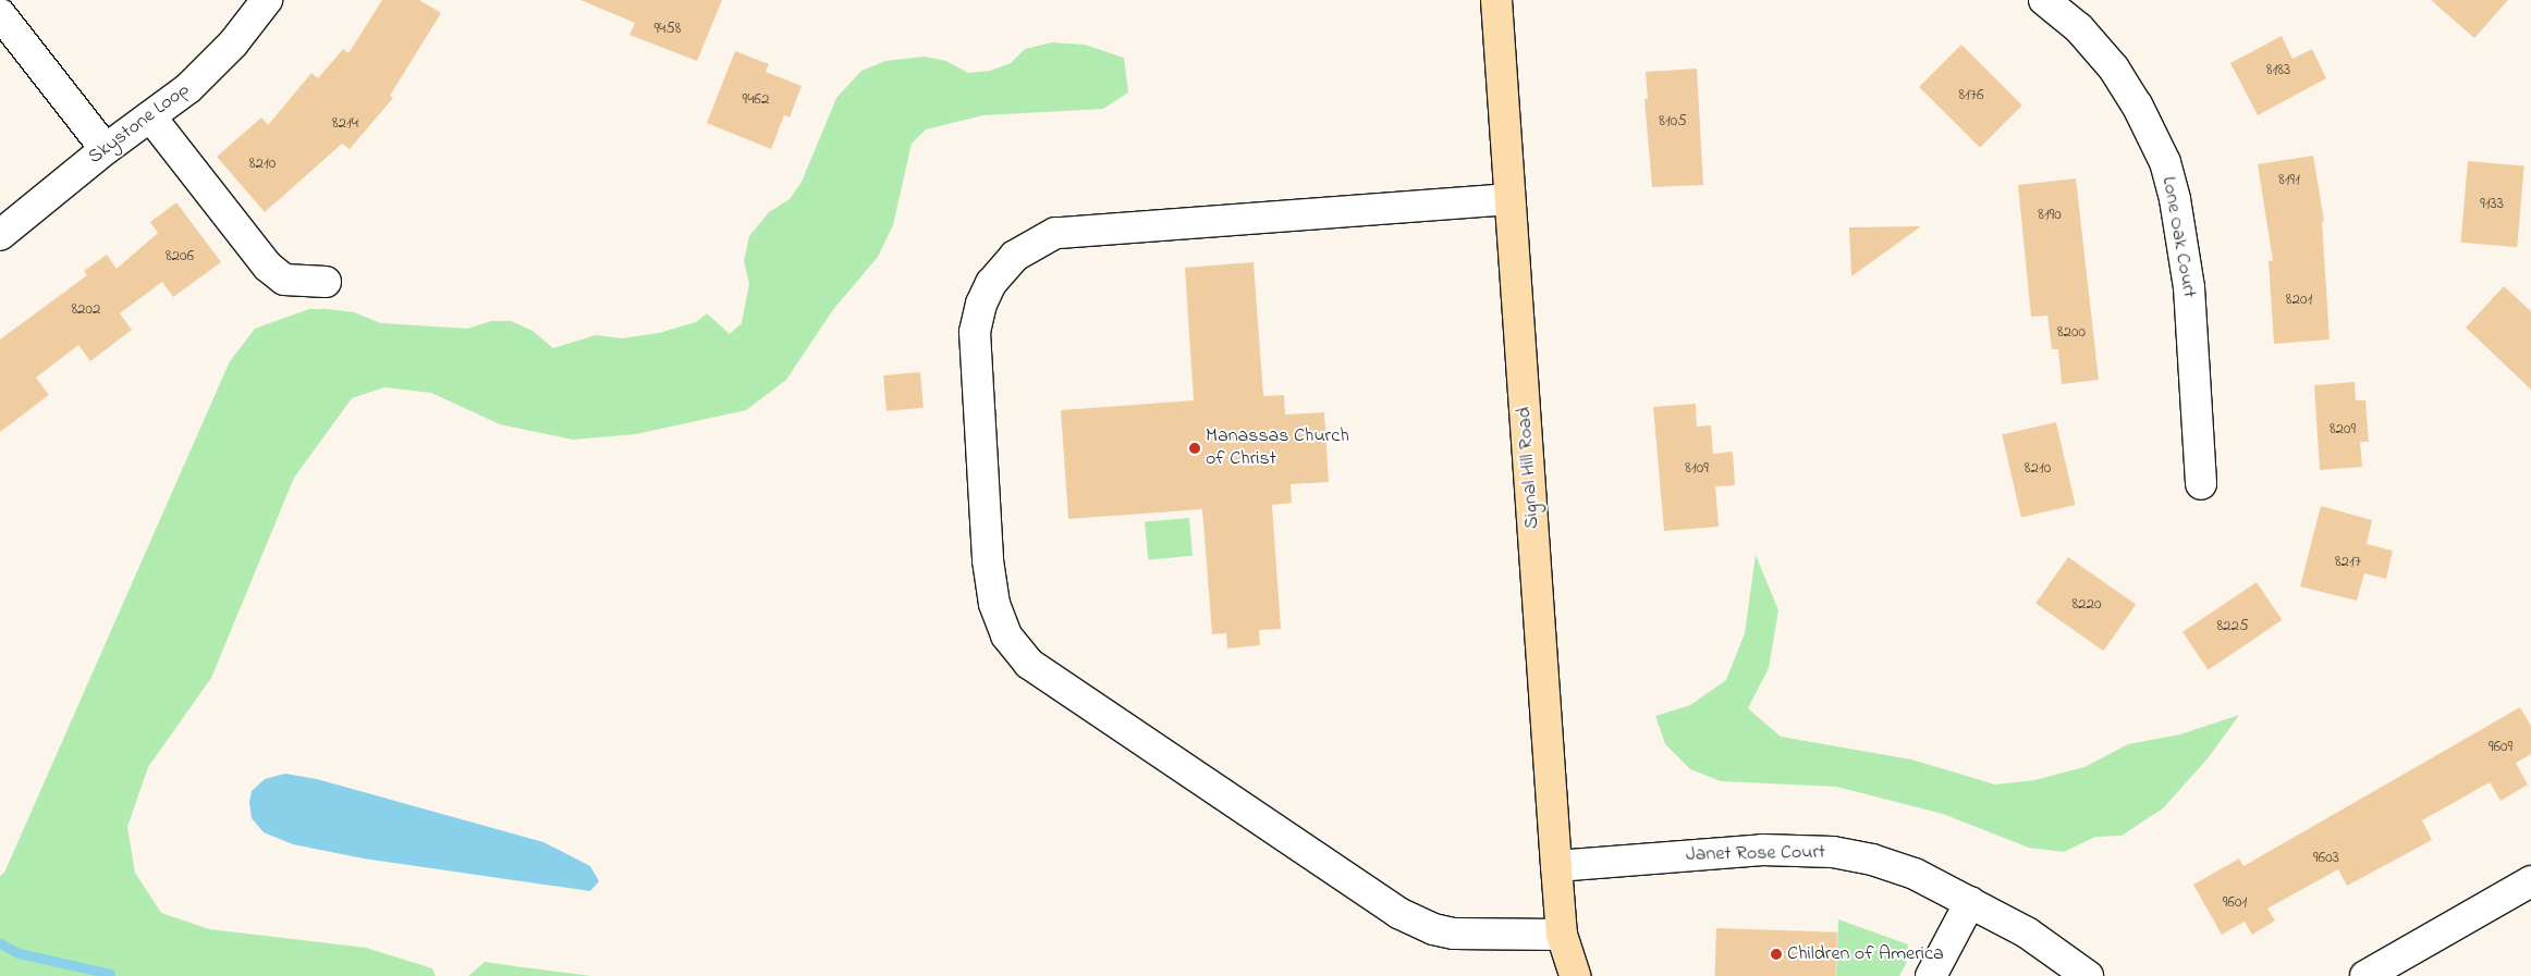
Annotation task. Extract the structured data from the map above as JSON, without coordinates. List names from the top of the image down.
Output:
{
  "streets": {
    "main road": ["Signal Hill Road"],
    "street": ["Skystone Loop", "Lone Oak Court", "Janet Rose Court"]
  },
  "crossings": [
    ["Signal Hill Road", "Janet Rose Court"]
  ],
  "places": ["Manassas Church of Christ", "Children of America"],
  "house_numbers": [
    "9458",
    "8183",
    "8176",
    "9462",
    "8105",
    "8214",
    "8210",
    "8191",
    "9133",
    "8190",
    "8206",
    "8201",
    "8202",
    "8200",
    "8209",
    "8109",
    "8210",
    "8217",
    "8220",
    "8225",
    "9609",
    "9603",
    "9601"
  ]
}
